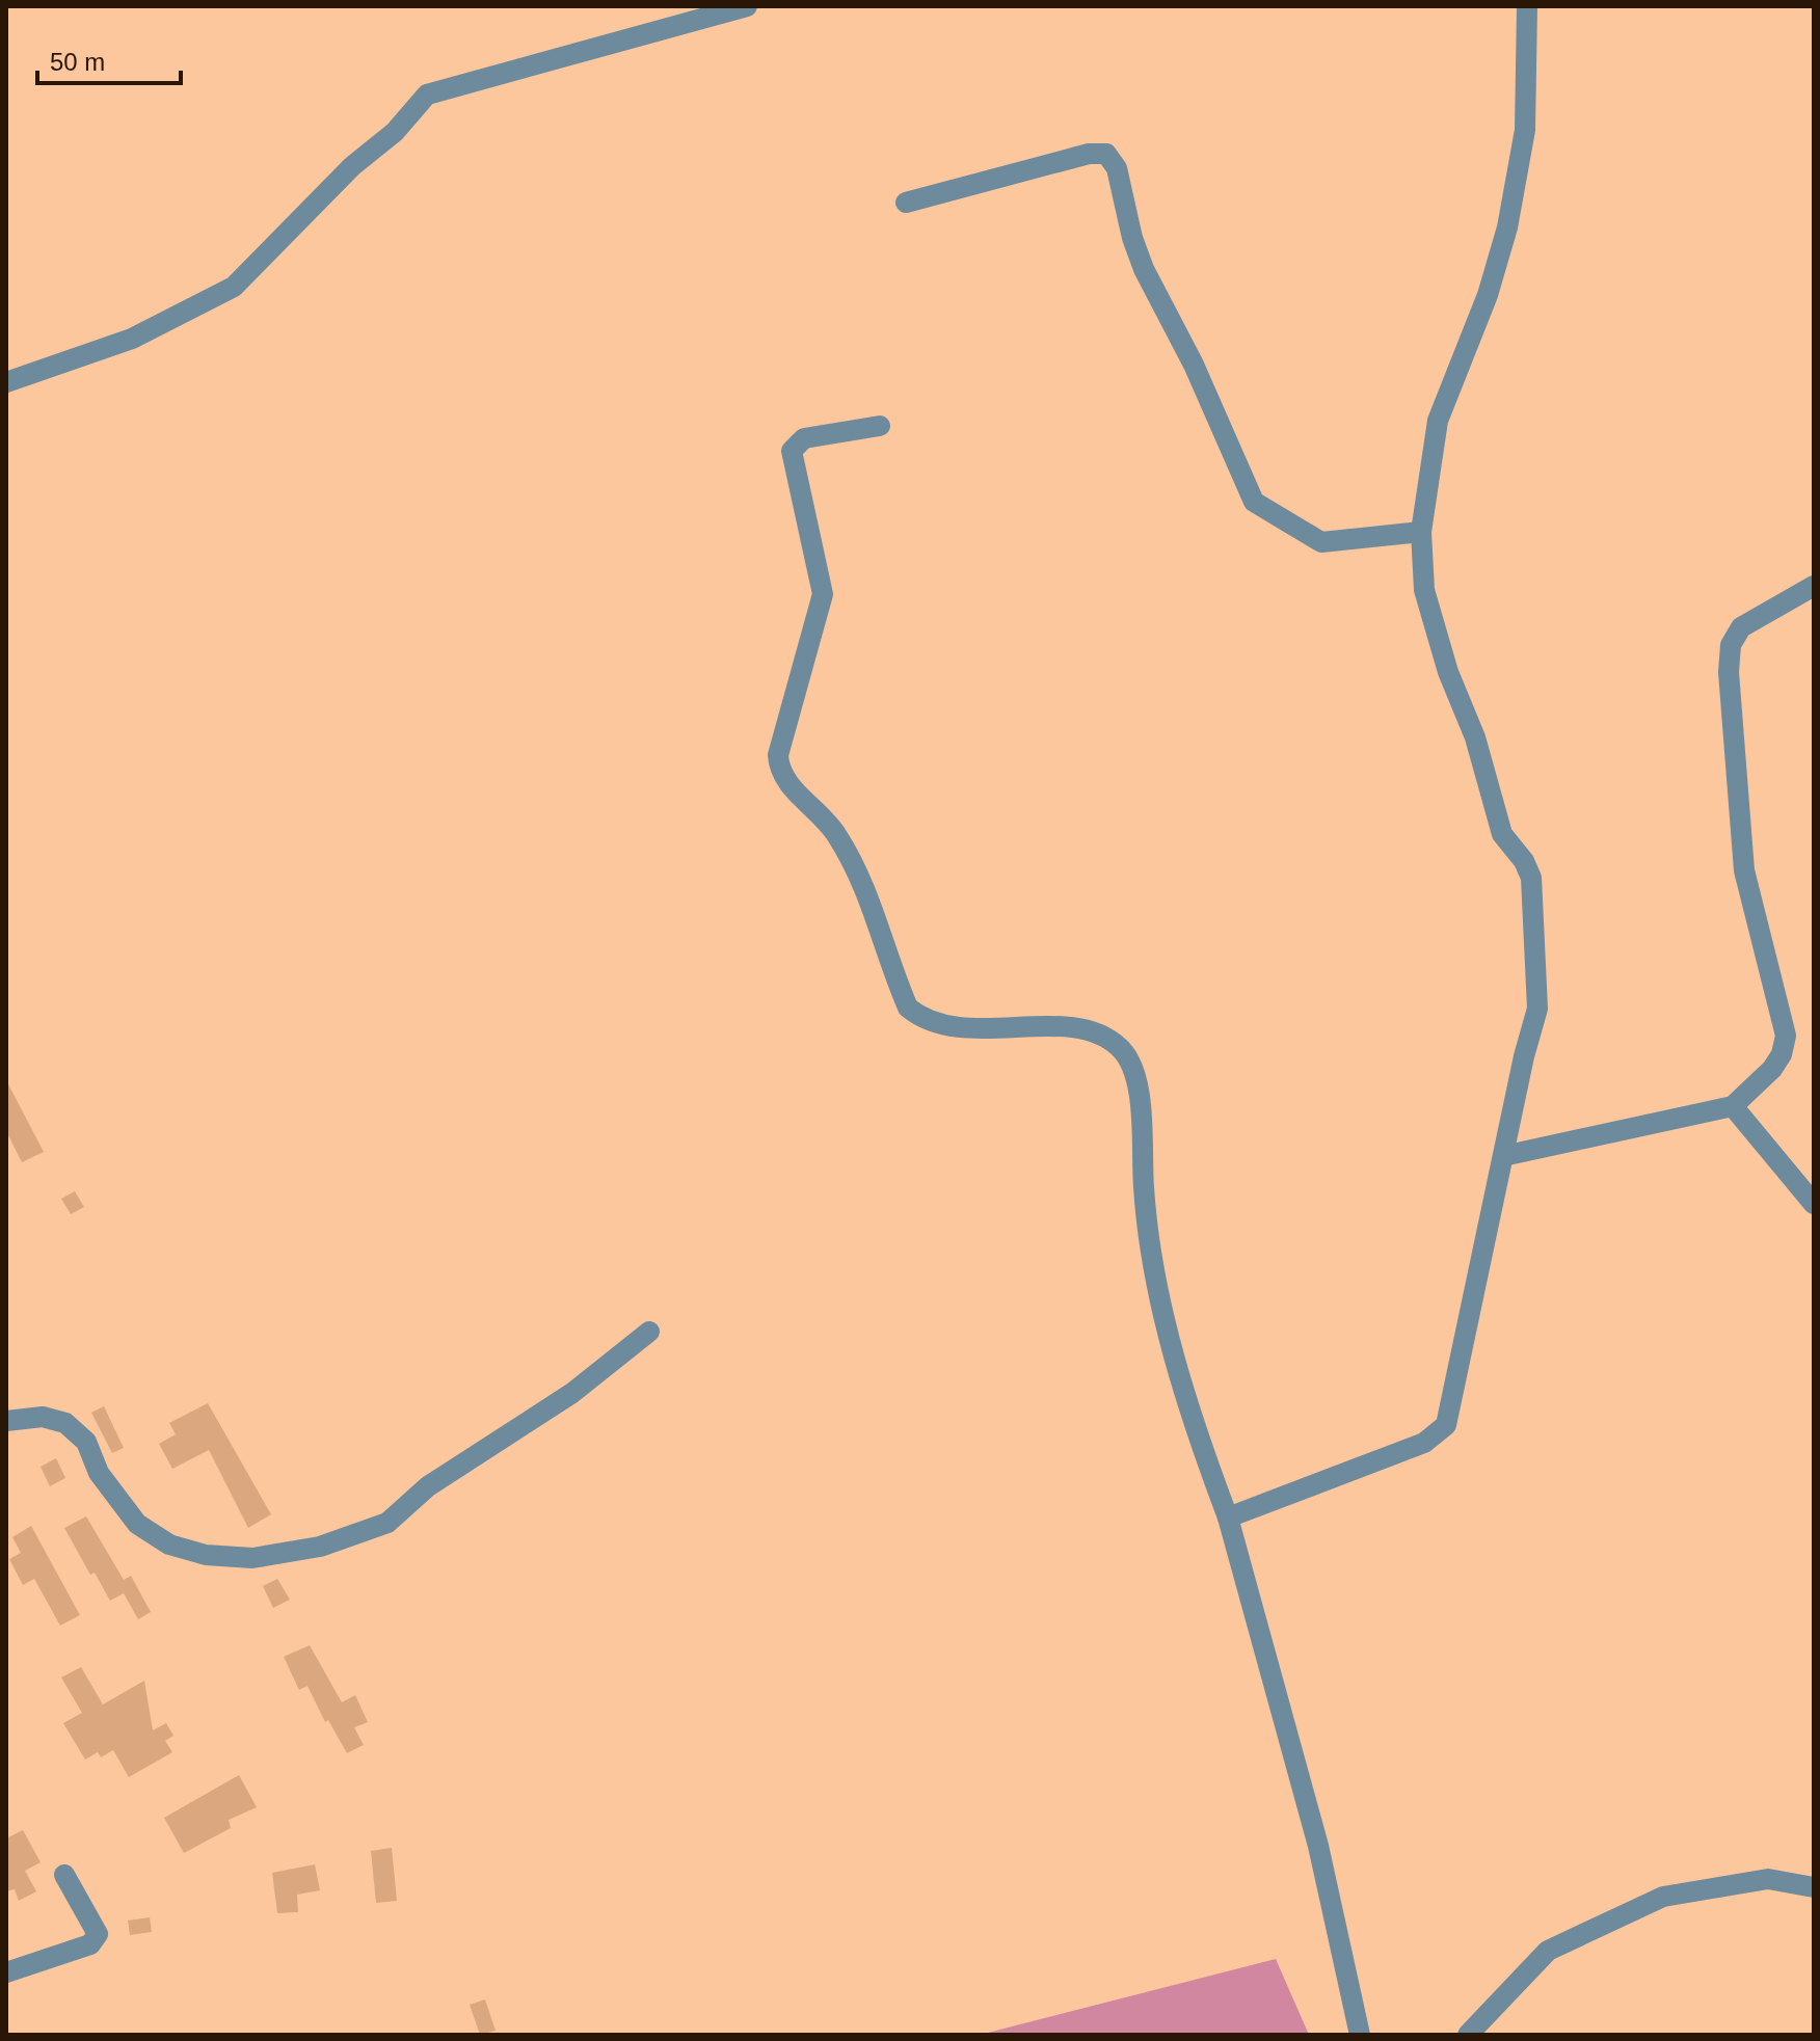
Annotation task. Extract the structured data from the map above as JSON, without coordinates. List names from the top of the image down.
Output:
{
  "scale_bar": "50 m"
}
